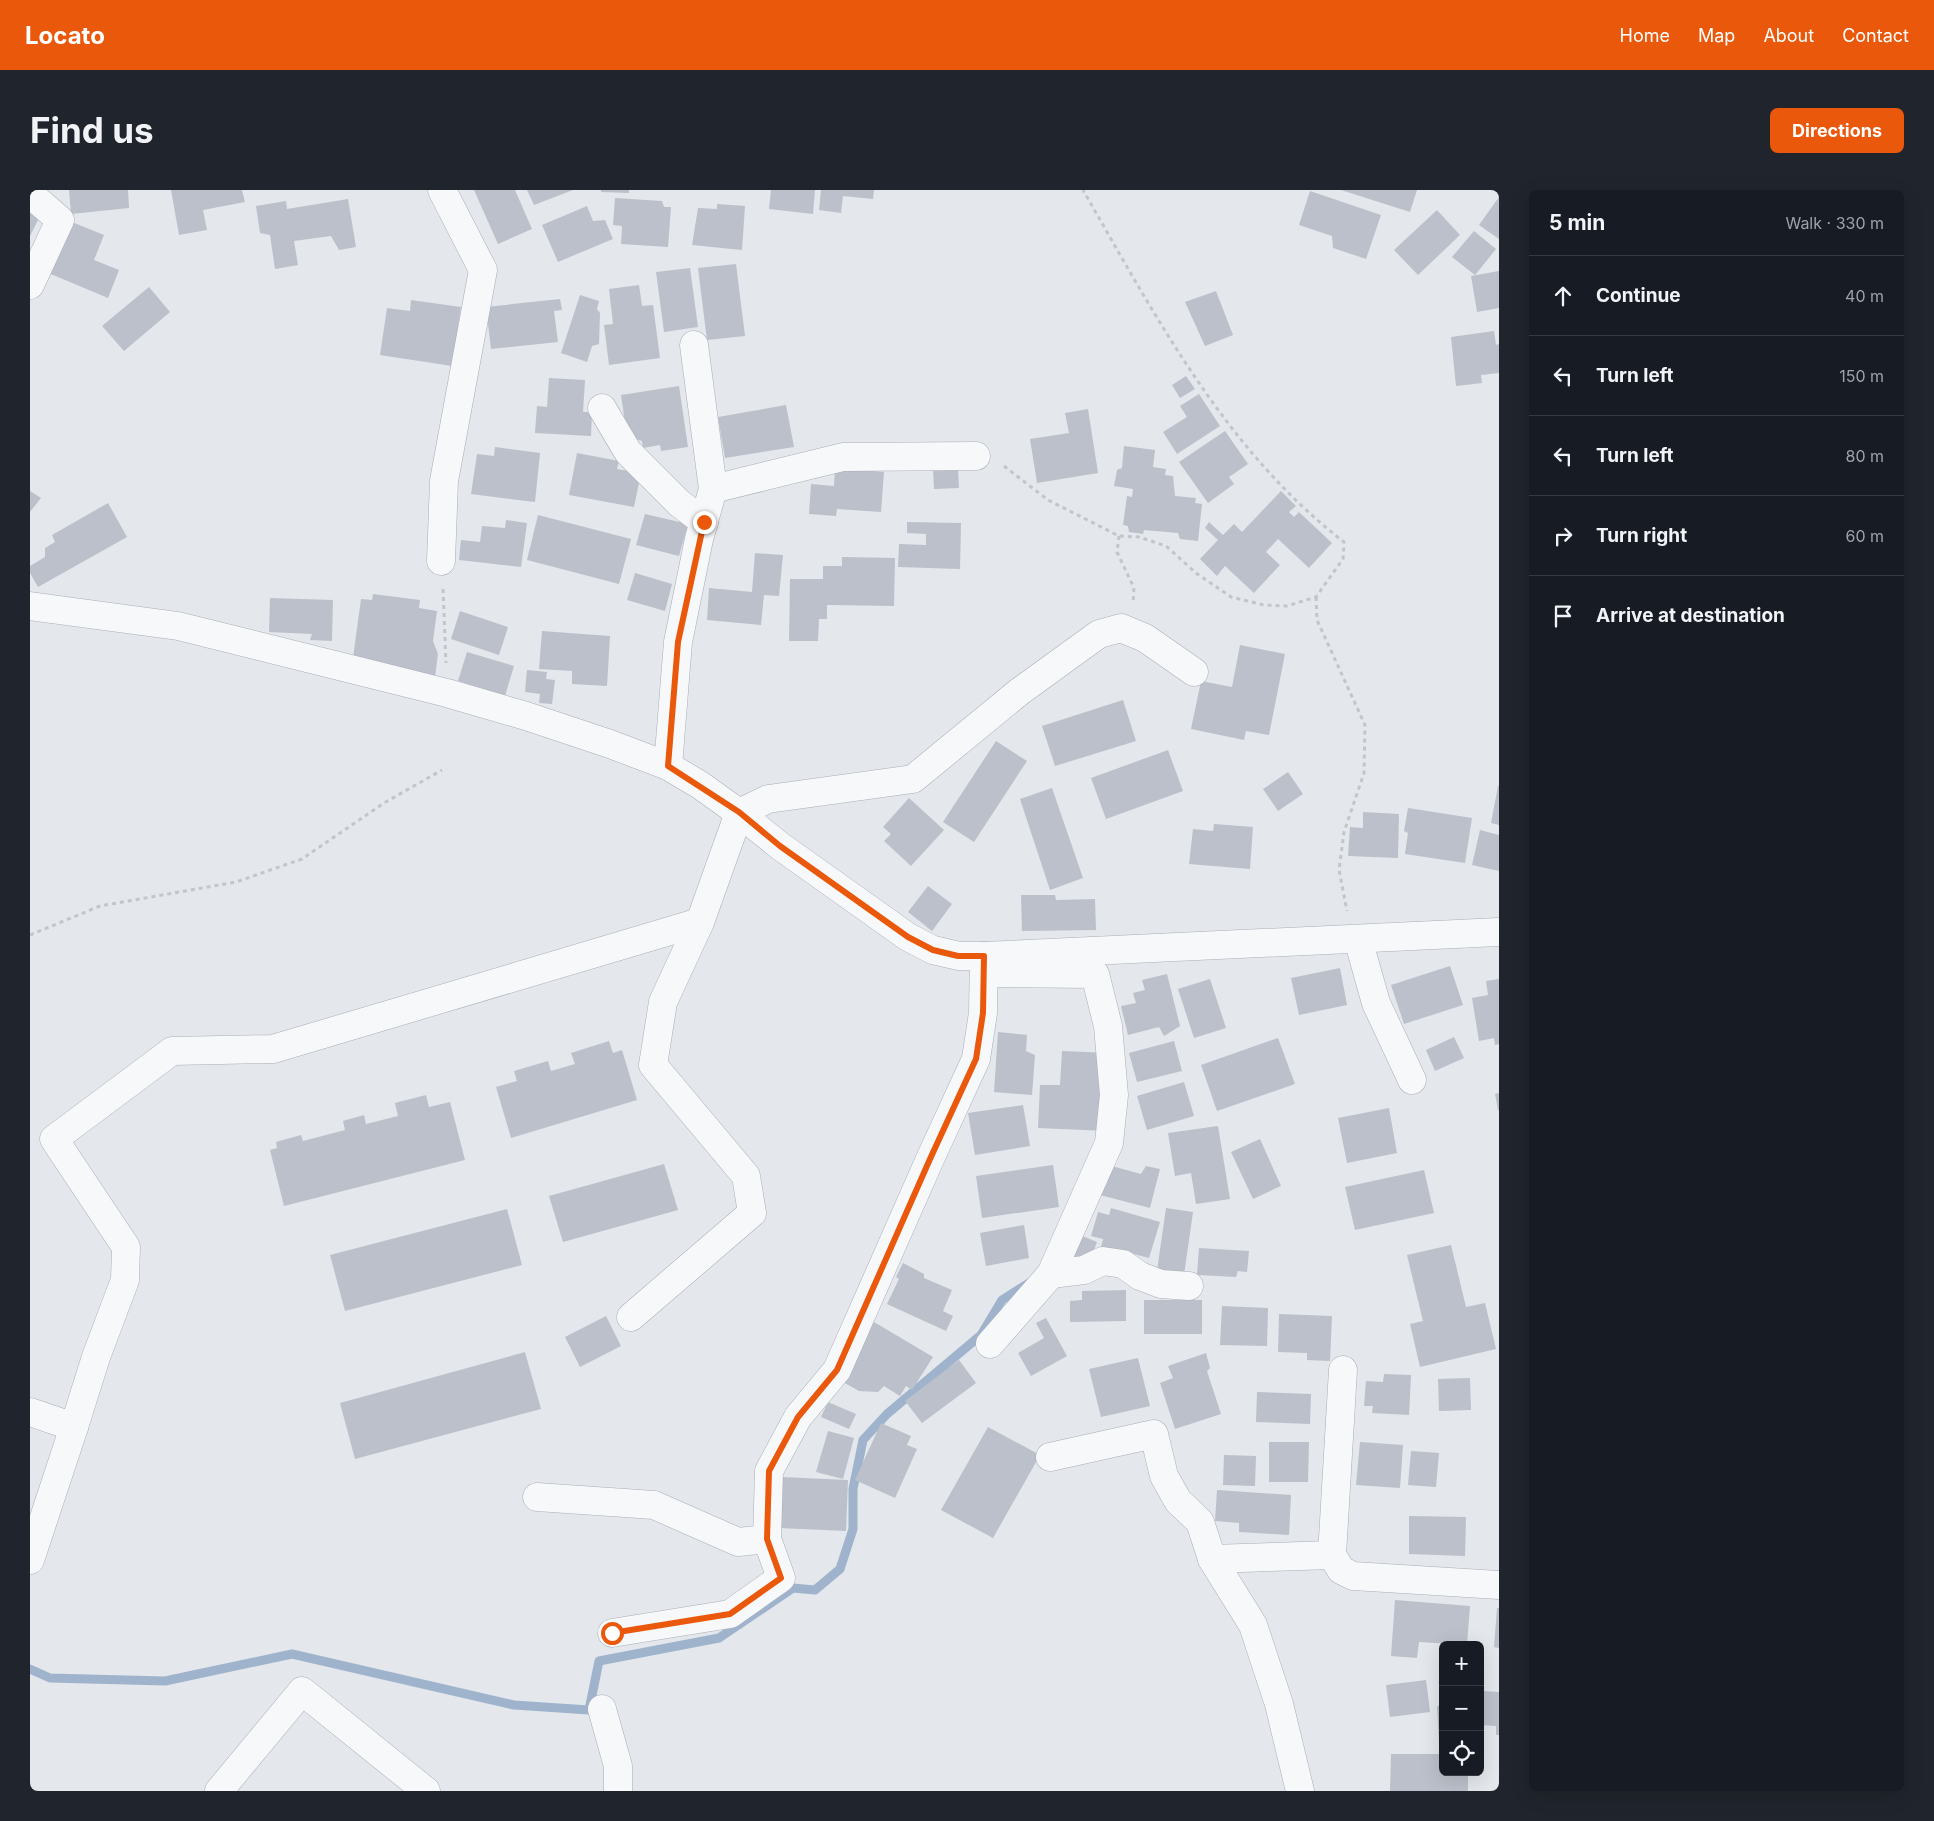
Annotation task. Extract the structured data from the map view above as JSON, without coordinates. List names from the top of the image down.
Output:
{
  "page": {
    "header": "Locato",
    "nav": [
      "Home",
      "Map",
      "About",
      "Contact"
    ],
    "buttons": "Directions",
    "title": "Find us",
    "heading": ["5 min", "Walk · 330 m"],
    "list": [
      ["Continue", "40 m"],
      ["Turn left", "150 m"],
      ["Turn left", "80 m"],
      ["Turn right", "60 m"],
      "Arrive at destination"
    ],
    "map_buttons": ["+", "−"]
  }
}
